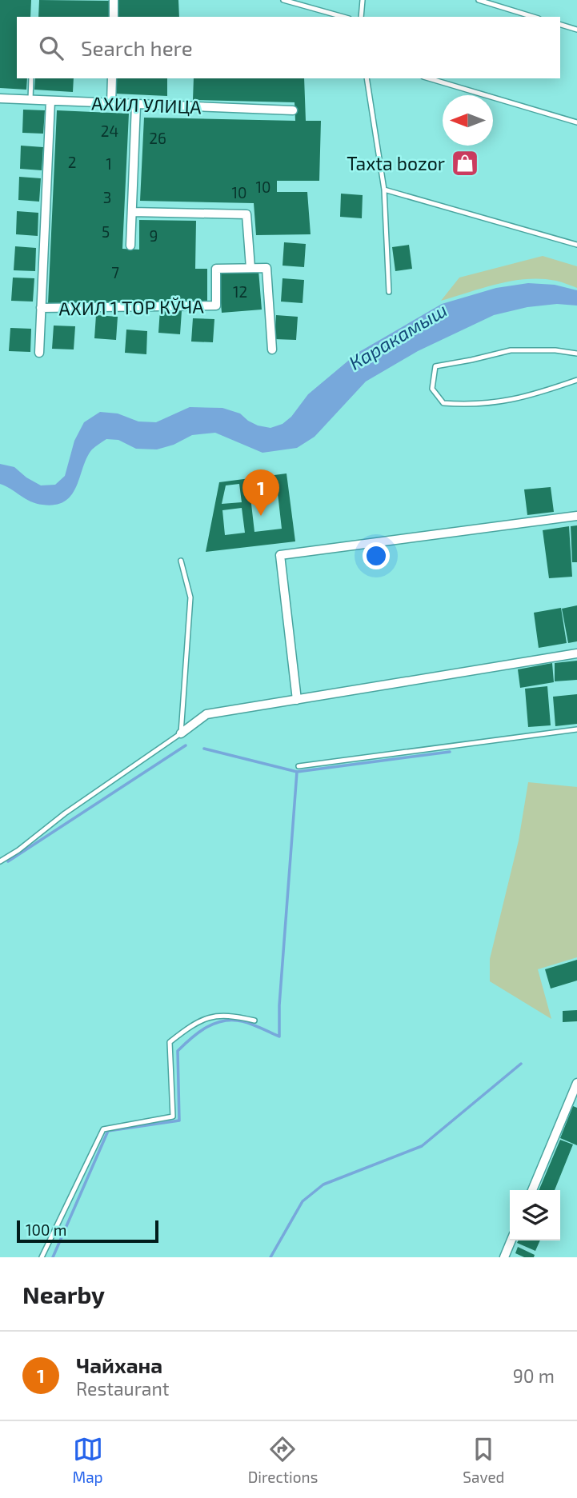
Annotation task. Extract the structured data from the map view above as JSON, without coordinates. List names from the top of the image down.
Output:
{
  "streets": {
    "street": ["АХИЛ УЛИЦА", "АХИЛ 1 ТОР КЎЧА"]
  },
  "water": ["Каракамыш"],
  "places": {
    "shop": ["Taxta bozor"]
  },
  "house_numbers": [
    "24",
    "26",
    "2",
    "1",
    "10",
    "10",
    "3",
    "5",
    "9",
    "7",
    "12"
  ],
  "scale_bar": "100 m",
  "north": "left",
  "page": {
    "search": "Search here",
    "pins": "1",
    "scale": "100 m",
    "heading": "Nearby",
    "list": [
      {
        "mark": "1",
        "name": "Чайхана",
        "note": "Restaurant",
        "value": "90 m"
      }
    ],
    "nav": ["Map", "Directions", "Saved"]
  }
}
